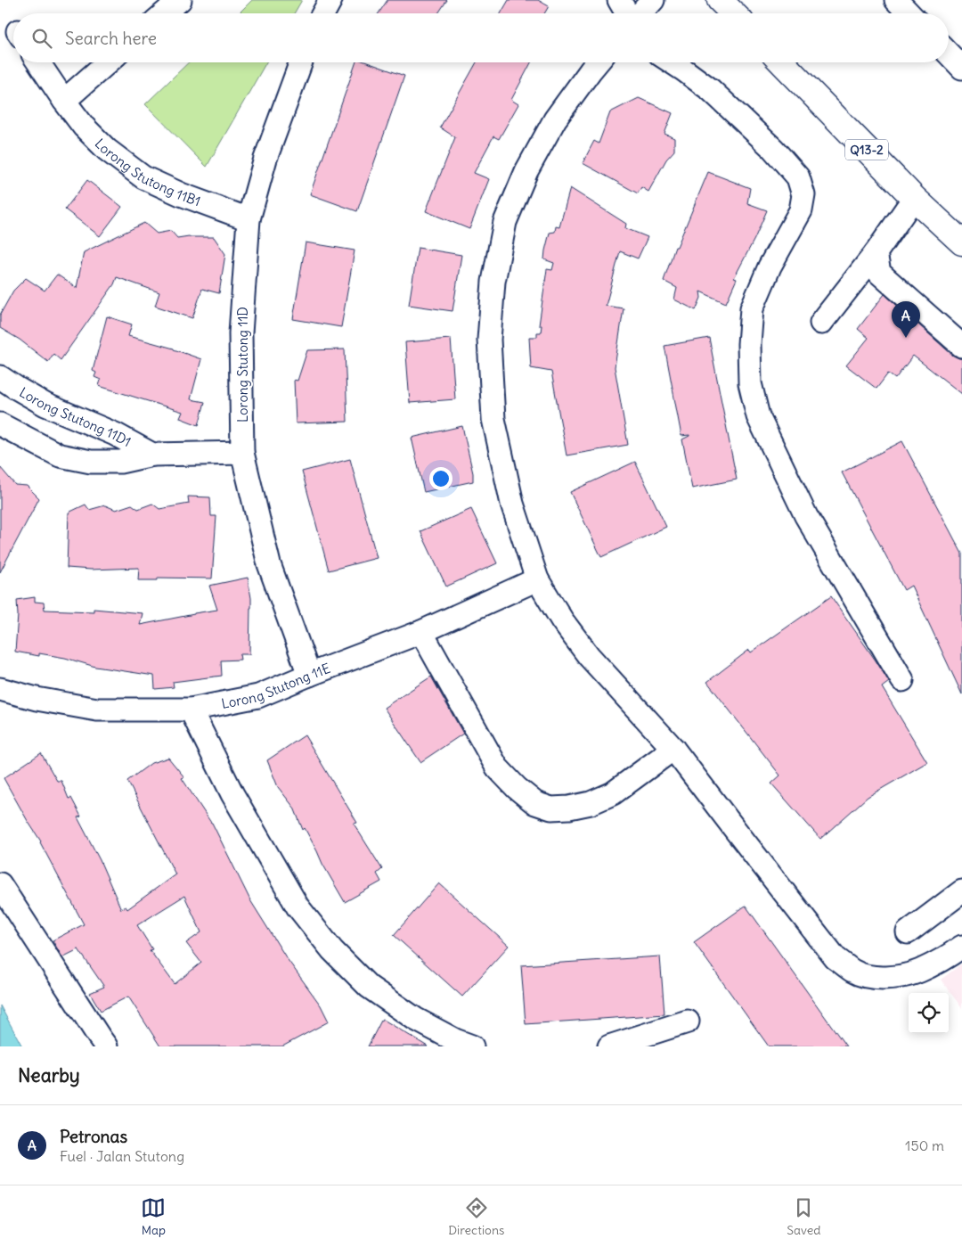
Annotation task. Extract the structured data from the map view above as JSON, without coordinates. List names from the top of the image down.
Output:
{
  "streets": {
    "main road": ["Q13-2"],
    "street": [
      "Lorong Stutong 11B1",
      "Lorong Stutong 11D",
      "Lorong Stutong 11D1",
      "Lorong Stutong 11E"
    ]
  },
  "crossings": [
    ["Lorong Stutong 11B1", "Lorong Stutong 11D"],
    ["Lorong Stutong 11D", "Lorong Stutong 11E"]
  ],
  "page": {
    "search": "Search here",
    "pins": "A",
    "heading": "Nearby",
    "list": [
      {
        "mark": "A",
        "name": "Petronas",
        "note": "Fuel · Jalan Stutong",
        "value": "150 m"
      }
    ],
    "nav": ["Map", "Directions", "Saved"]
  }
}
